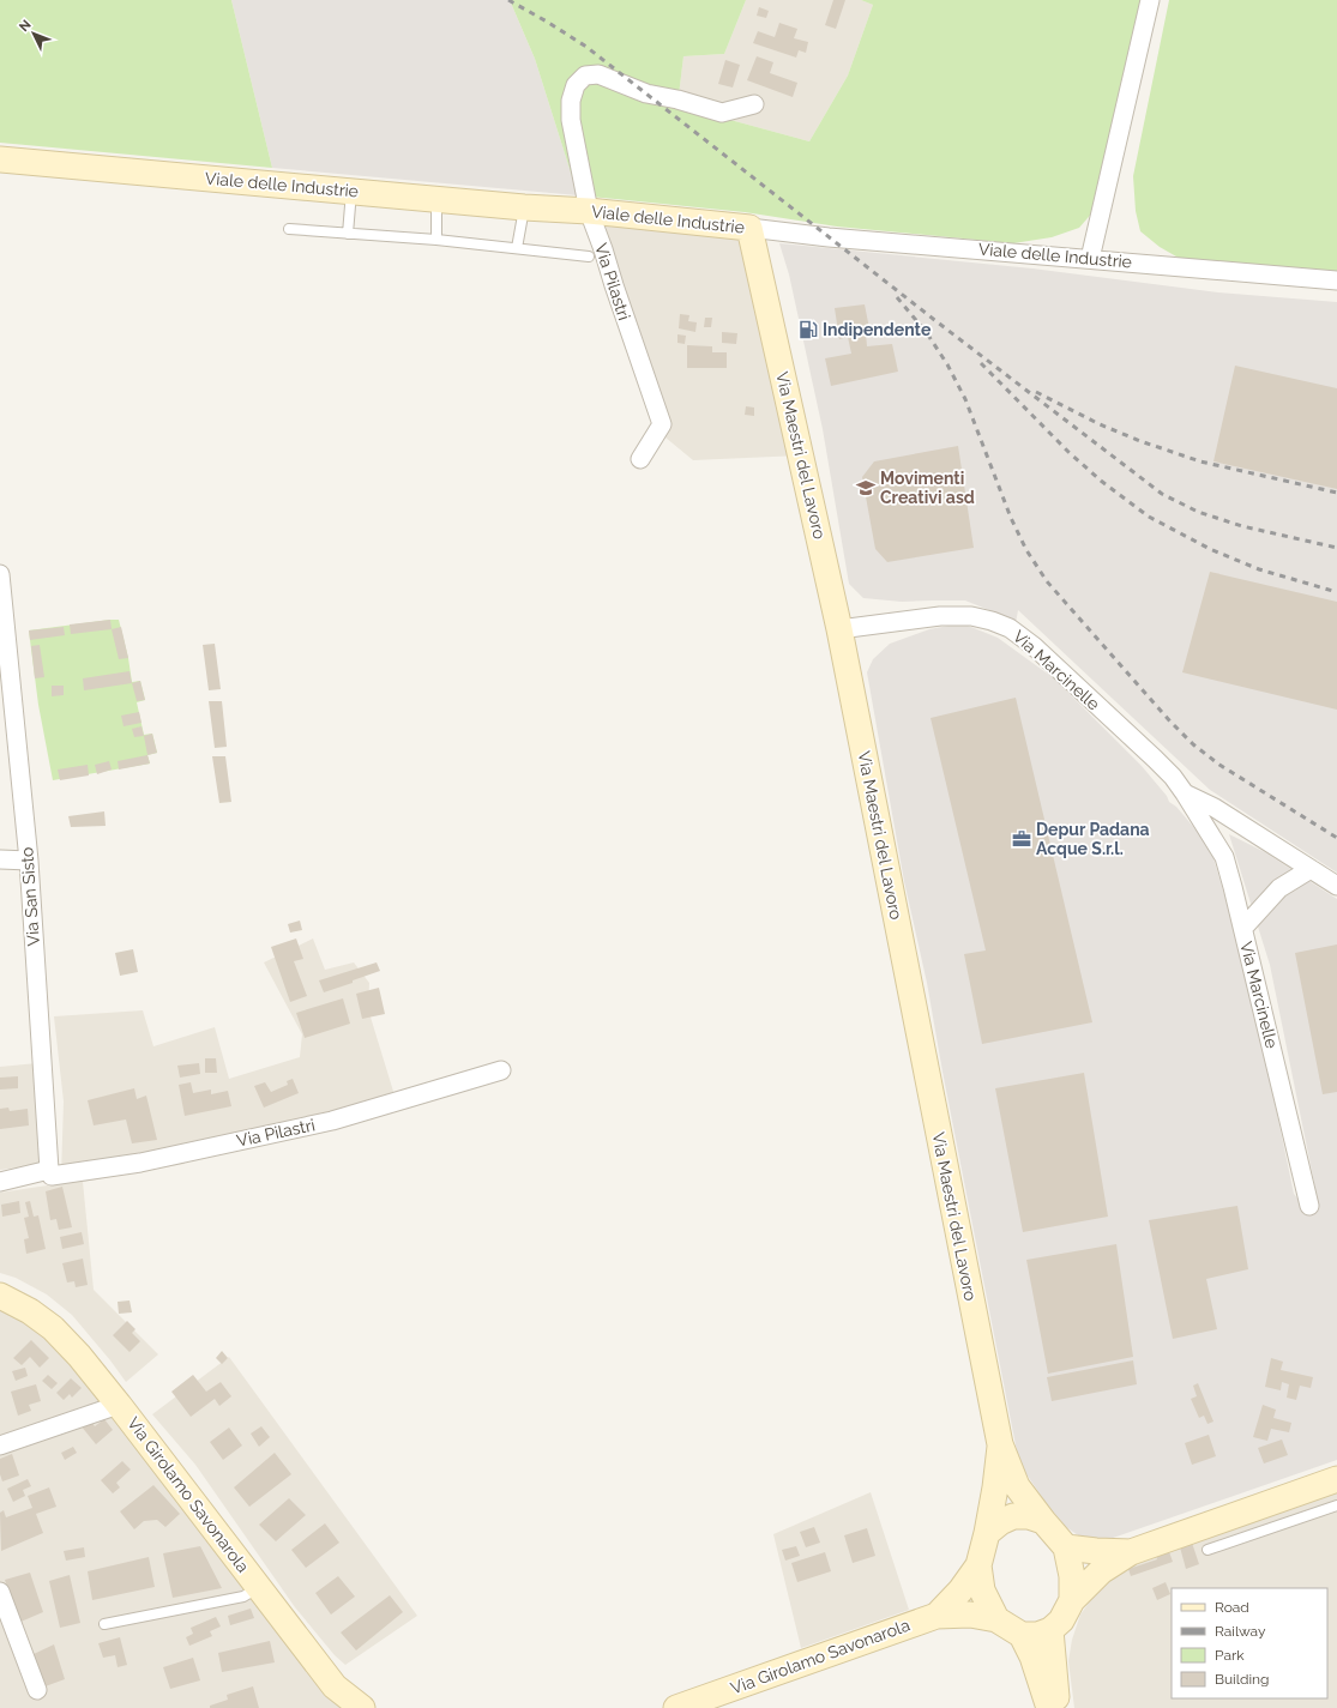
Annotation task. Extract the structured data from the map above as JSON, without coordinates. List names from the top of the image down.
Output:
{
  "streets": {
    "street": [
      "Viale delle Industrie",
      "Via Pilastri",
      "Via Maestri del Lavoro",
      "Via Marcinelle",
      "Via San Sisto",
      "Via Girolamo Savonarola"
    ]
  },
  "crossings": [
    ["Viale delle Industrie", "Via Pilastri"],
    ["Viale delle Industrie", "Via Maestri del Lavoro"],
    ["Via Pilastri", "Via San Sisto"],
    ["Via Maestri del Lavoro", "Via Marcinelle"],
    ["Via Maestri del Lavoro", "Via Girolamo Savonarola"]
  ],
  "places": {
    "fuel station": ["Indipendente"],
    "school or university": ["Movimenti Creativi asd"],
    "office": ["Depur Padana Acque S.r.l."]
  },
  "legend": [
    "Road",
    "Railway",
    "Park",
    "Building"
  ],
  "north": "top left"
}
